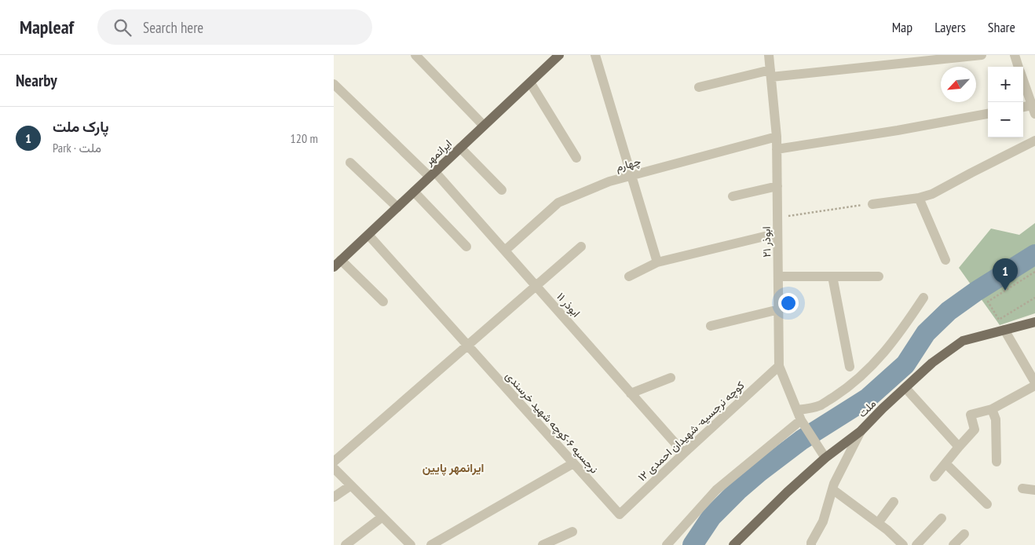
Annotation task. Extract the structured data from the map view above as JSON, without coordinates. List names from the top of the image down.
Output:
{
  "streets": {
    "main road": ["ایرانمهر", "ملت"],
    "street": [
      "چهارم",
      "۲۱ ابوذر",
      "ابوذر ۱۱",
      "نرجسیه ۶-کوچه شهید خرسندی",
      "کوچه نرجسیه- شهیدان احمدی ۱۲"
    ]
  },
  "crossings": [
    ["ایرانمهر", "ابوذر ۱۱"],
    ["ایرانمهر", "نرجسیه ۶-کوچه شهید خرسندی"],
    ["چهارم", "۲۱ ابوذر"],
    ["چهارم", "ابوذر ۱۱"],
    ["۲۱ ابوذر", "ملت"],
    ["۲۱ ابوذر", "کوچه نرجسیه- شهیدان احمدی ۱۲"],
    ["ابوذر ۱۱", "کوچه نرجسیه- شهیدان احمدی ۱۲"],
    ["نرجسیه ۶-کوچه شهید خرسندی", "کوچه نرجسیه- شهیدان احمدی ۱۲"]
  ],
  "districts": ["ایرانمهر پایین"],
  "north": "bottom left",
  "page": {
    "header": "Mapleaf",
    "search": "Search here",
    "nav": ["Map", "Layers", "Share"],
    "heading": "Nearby",
    "map_buttons": ["+", "−"],
    "list": [
      {
        "mark": "1",
        "name": "پارک ملت",
        "note": "Park · ملت",
        "value": "120 m"
      }
    ],
    "pins": "1"
  }
}
